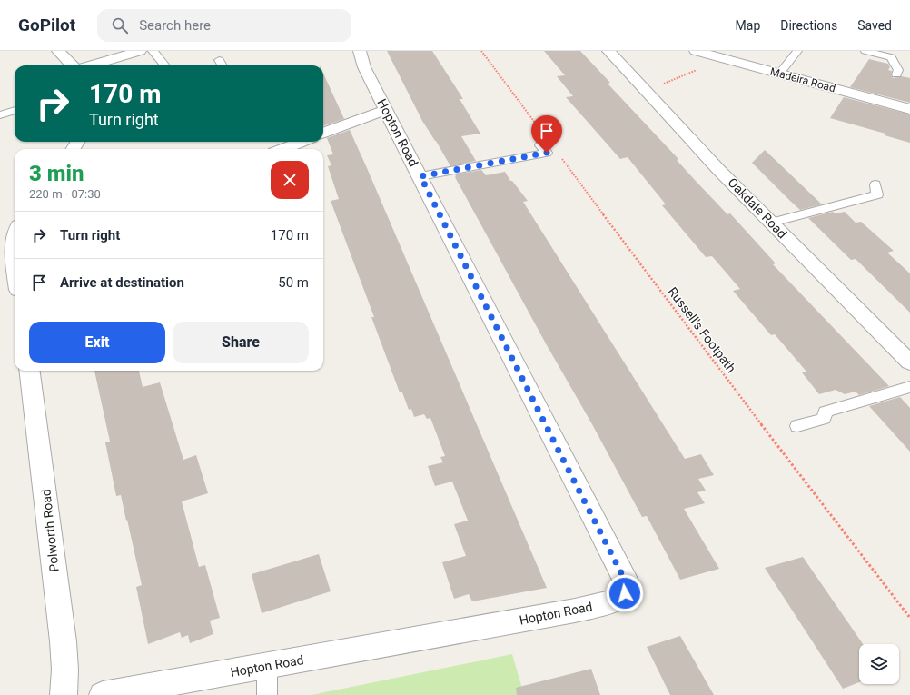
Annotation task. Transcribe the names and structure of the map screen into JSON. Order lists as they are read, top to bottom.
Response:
{
  "streets": {
    "street": [
      "Madeira Road",
      "Hopton Road",
      "Oakdale Road",
      "Polworth Road"
    ],
    "path": ["Russell's Footpath"]
  },
  "page": {
    "header": "GoPilot",
    "search": "Search here",
    "nav": ["Map", "Directions", "Saved"],
    "turn": ["170 m", "Turn right"],
    "heading": ["3 min", "220 m · 07:30"],
    "list": [
      {
        "name": "Turn right",
        "value": "170 m"
      },
      {
        "name": "Arrive at destination",
        "value": "50 m"
      }
    ],
    "buttons": ["Exit", "Share"]
  }
}
